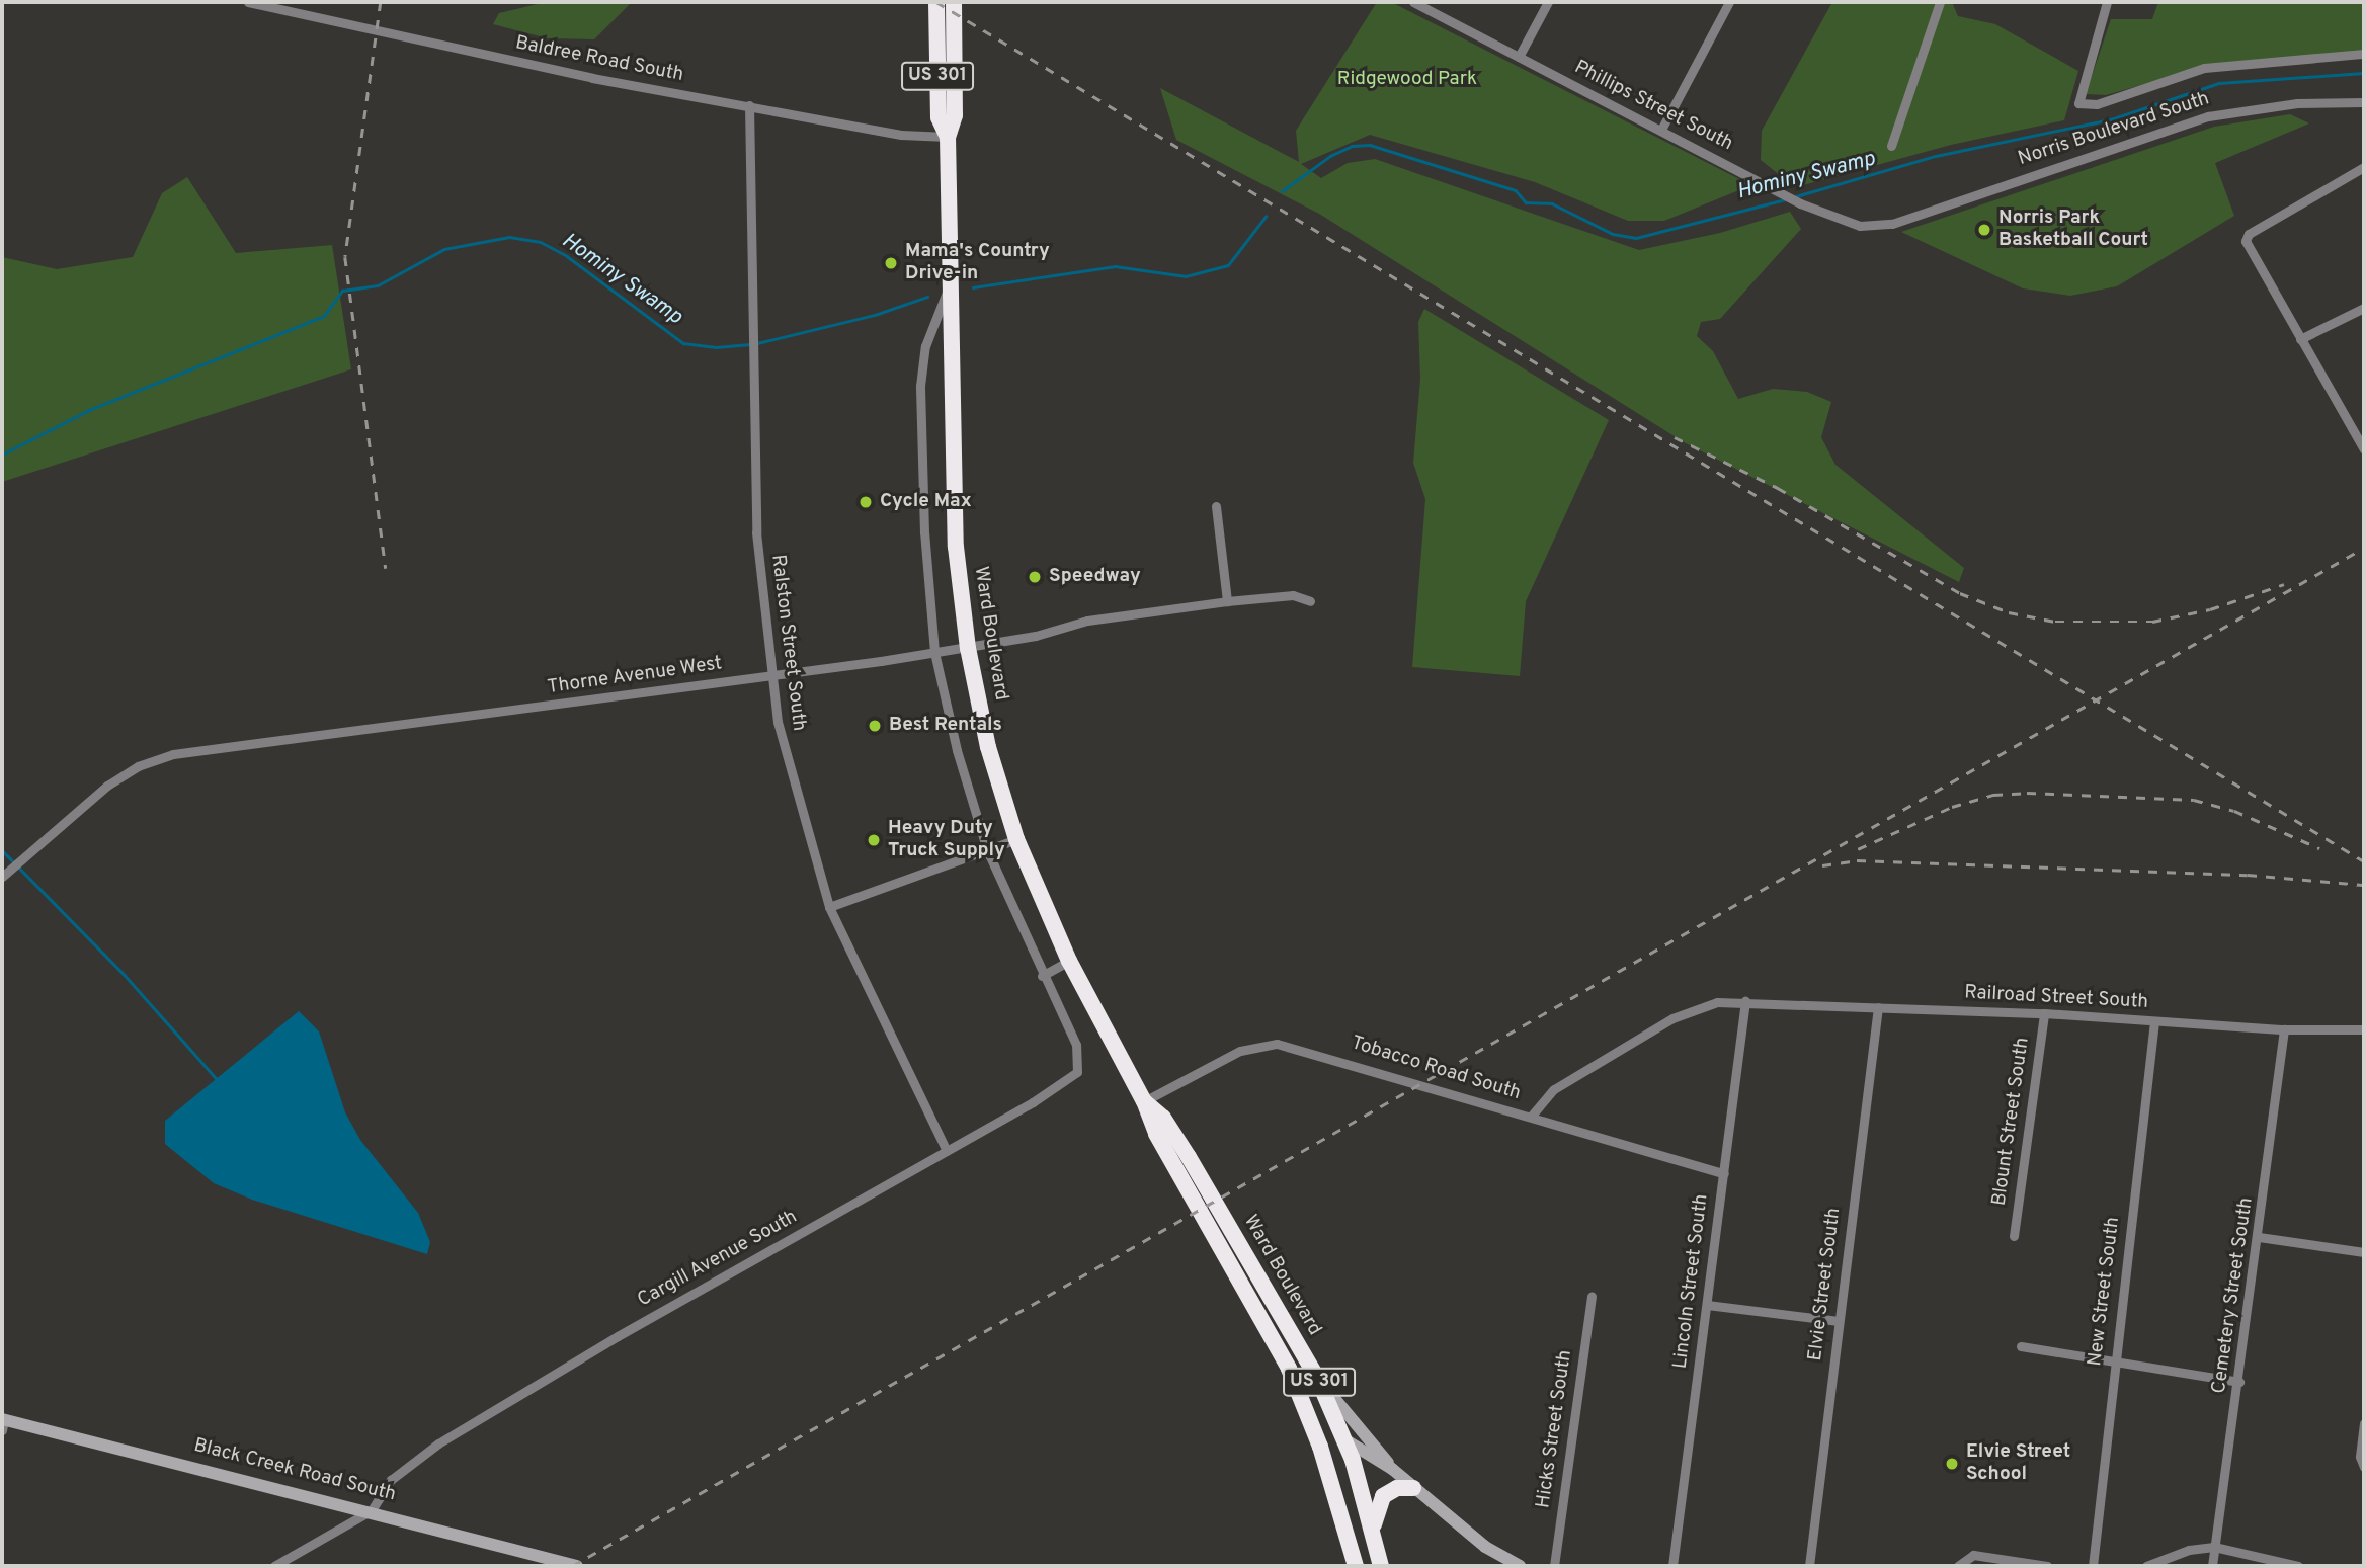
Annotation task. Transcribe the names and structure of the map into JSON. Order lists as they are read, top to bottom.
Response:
{
  "streets": {
    "highway": ["US 301", "Ward Boulevard"],
    "street": [
      "Baldree Road South",
      "Phillips Street South",
      "Norris Boulevard South",
      "Ralston Street South",
      "Thorne Avenue West",
      "Railroad Street South",
      "Tobacco Road South",
      "Blount Street South",
      "Cargill Avenue South",
      "Lincoln Street South",
      "Elvie Street South",
      "New Street South",
      "Cemetery Street South",
      "Hicks Street South",
      "Black Creek Road South"
    ]
  },
  "crossings": [
    ["Baldree Road South", "Ward Boulevard"],
    ["Baldree Road South", "Ralston Street South"],
    ["Phillips Street South", "Norris Boulevard South"],
    ["Ward Boulevard", "Thorne Avenue West"],
    ["Ward Boulevard", "Tobacco Road South"],
    ["Ralston Street South", "Thorne Avenue West"],
    ["Ralston Street South", "Cargill Avenue South"],
    ["Railroad Street South", "Tobacco Road South"],
    ["Railroad Street South", "Blount Street South"],
    ["Railroad Street South", "Lincoln Street South"],
    ["Railroad Street South", "Elvie Street South"],
    ["Railroad Street South", "New Street South"],
    ["Railroad Street South", "Cemetery Street South"],
    ["Tobacco Road South", "Lincoln Street South"],
    ["Cargill Avenue South", "Black Creek Road South"]
  ],
  "water": ["Hominy Swamp"],
  "parks": ["Ridgewood Park"],
  "places": [
    "Norris Park Basketball Court",
    "Mama's Country Drive-in",
    "Cycle Max",
    "Speedway",
    "Best Rentals",
    "Heavy Duty Truck Supply",
    "Elvie Street School"
  ]
}
